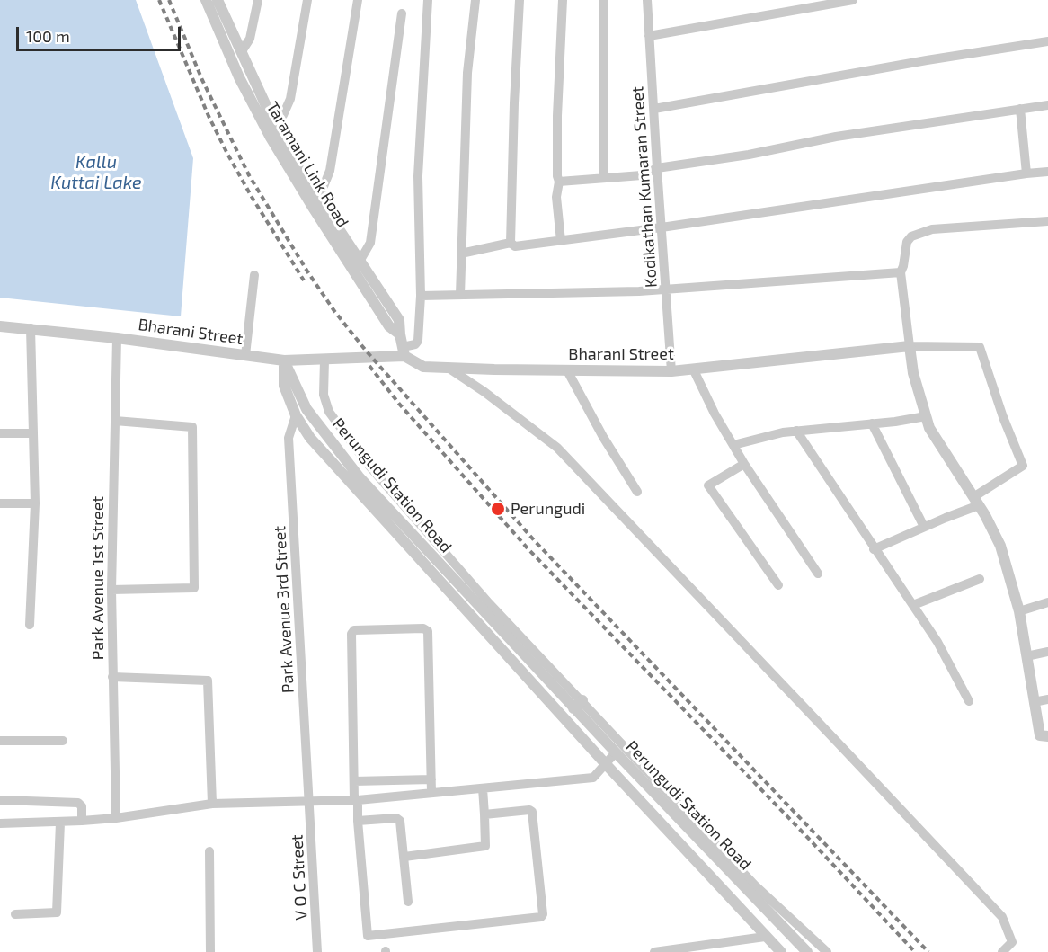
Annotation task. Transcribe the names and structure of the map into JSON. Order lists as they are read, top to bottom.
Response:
{
  "streets": {
    "street": [
      "Taramani Link Road",
      "Kodikathan Kumaran Street",
      "Bharani Street",
      "Perungudi Station Road",
      "Park Avenue 1st Street",
      "Park Avenue 3rd Street",
      "V O C Street"
    ]
  },
  "crossings": [
    ["Taramani Link Road", "Bharani Street"],
    ["Kodikathan Kumaran Street", "Bharani Street"],
    ["Bharani Street", "Perungudi Station Road"],
    ["Bharani Street", "Park Avenue 1st Street"],
    ["Perungudi Station Road", "Park Avenue 3rd Street"],
    ["Park Avenue 3rd Street", "V O C Street"]
  ],
  "water": ["Kallu Kuttai Lake"],
  "places": ["Perungudi"],
  "scale_bar": "100 m"
}
